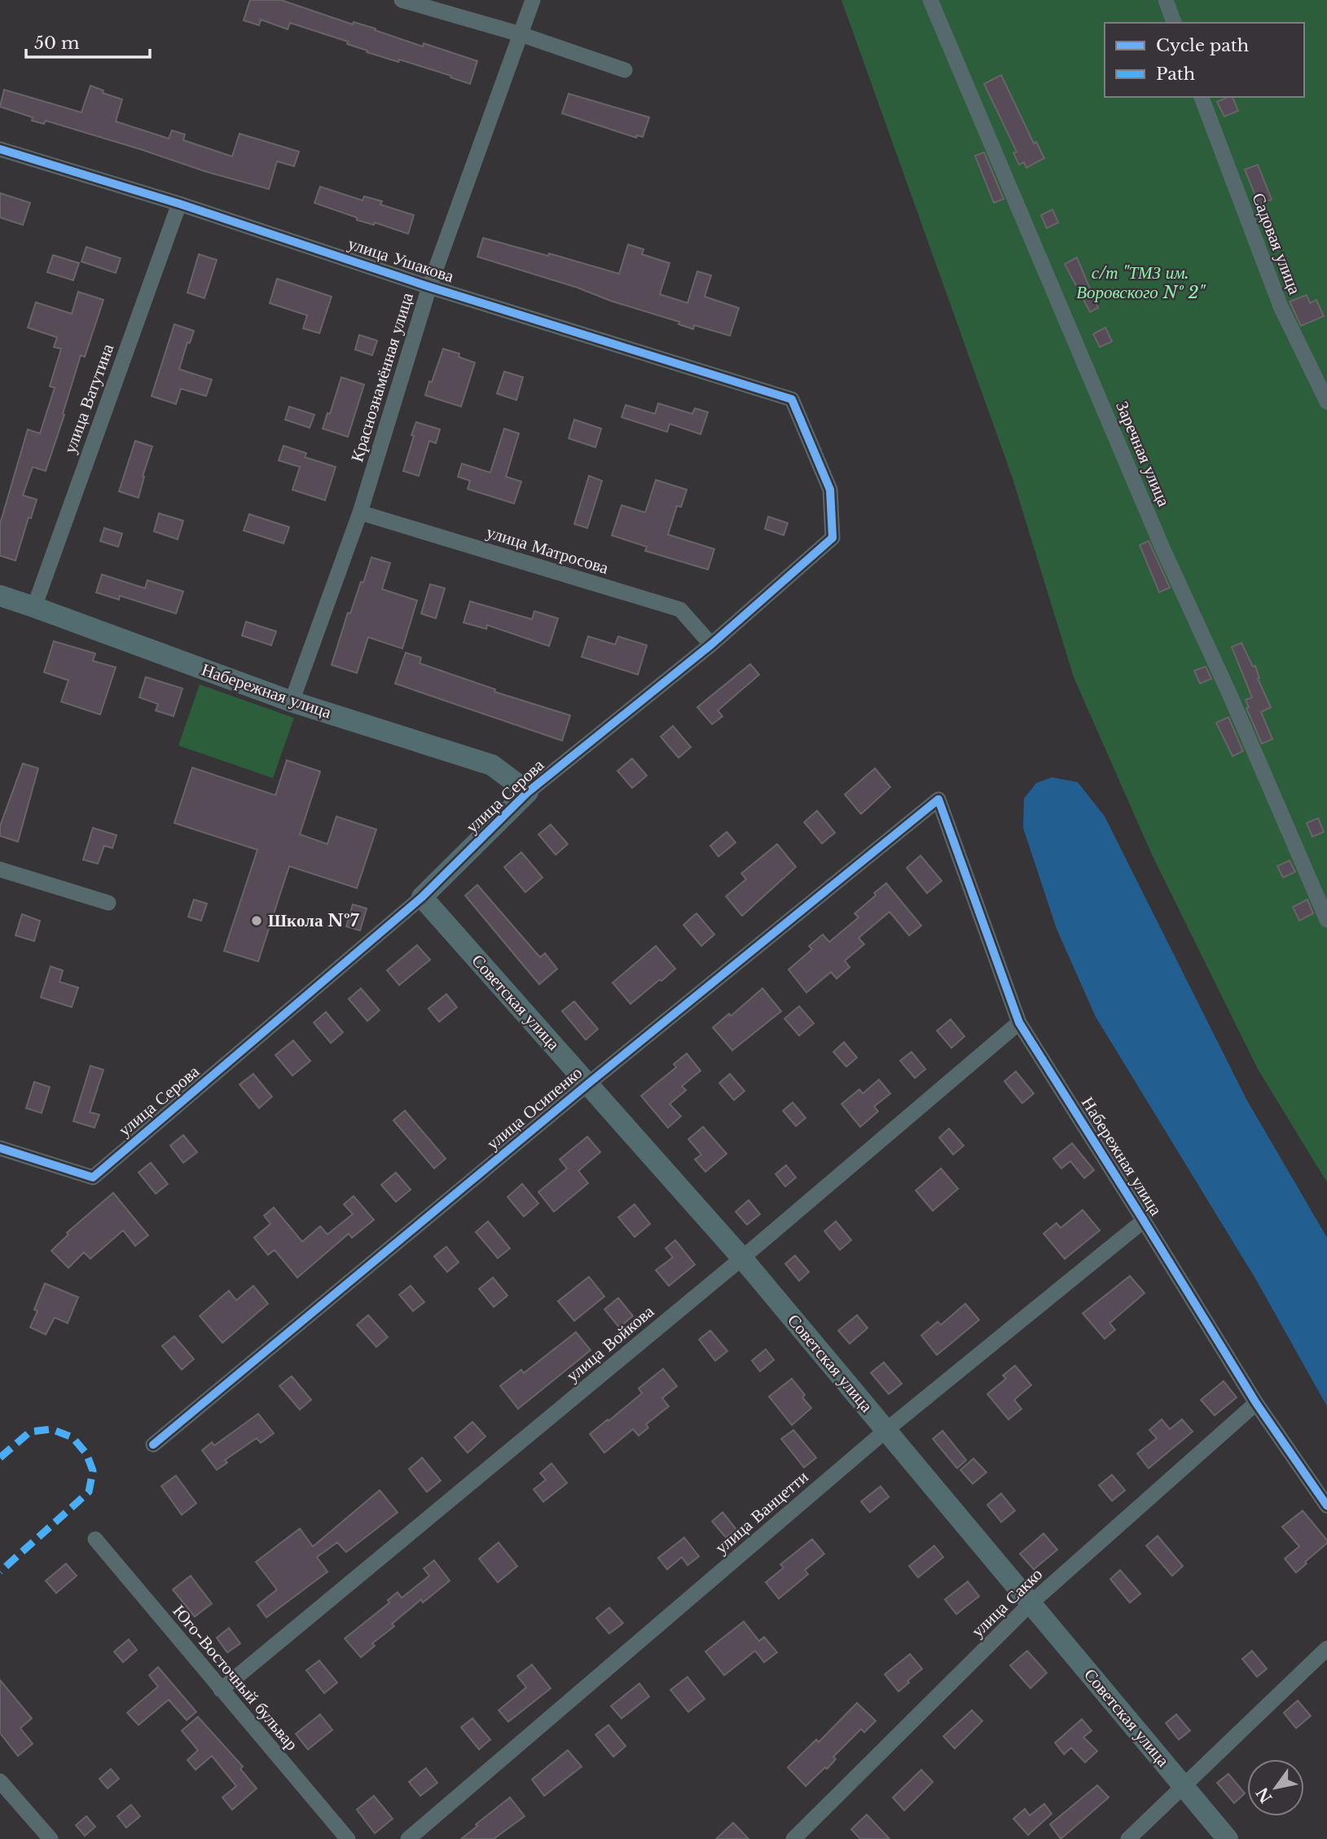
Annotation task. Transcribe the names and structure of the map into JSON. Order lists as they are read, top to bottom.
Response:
{
  "streets": {
    "street": [
      "Садовая улица",
      "улица Ушакова",
      "Краснознамённая улица",
      "улица Ватутина",
      "Заречная улица",
      "улица Матросова",
      "Набережная улица",
      "улица Серова",
      "Советская улица",
      "улица Осипенко",
      "улица Войкова",
      "улица Ванцетти",
      "улица Сакко",
      "Юго-Восточный бульвар"
    ]
  },
  "crossings": [
    ["улица Ушакова", "Краснознамённая улица"],
    ["улица Ушакова", "улица Ватутина"],
    ["улица Ушакова", "улица Серова"],
    ["Краснознамённая улица", "улица Матросова"],
    ["Краснознамённая улица", "Набережная улица"],
    ["улица Ватутина", "Набережная улица"],
    ["улица Матросова", "улица Серова"],
    ["Набережная улица", "улица Серова"],
    ["Набережная улица", "улица Осипенко"],
    ["Набережная улица", "улица Войкова"],
    ["Набережная улица", "улица Ванцетти"],
    ["Набережная улица", "улица Сакко"],
    ["улица Серова", "Советская улица"],
    ["Советская улица", "улица Осипенко"],
    ["Советская улица", "улица Войкова"],
    ["Советская улица", "улица Ванцетти"],
    ["Советская улица", "улица Сакко"],
    ["улица Войкова", "Юго-Восточный бульвар"]
  ],
  "parks": ["с/т \"ТМЗ им. Воровского № 2\""],
  "places": ["Школа №7"],
  "legend": ["Cycle path", "Path"],
  "scale_bar": "50 m",
  "north": "bottom left"
}
